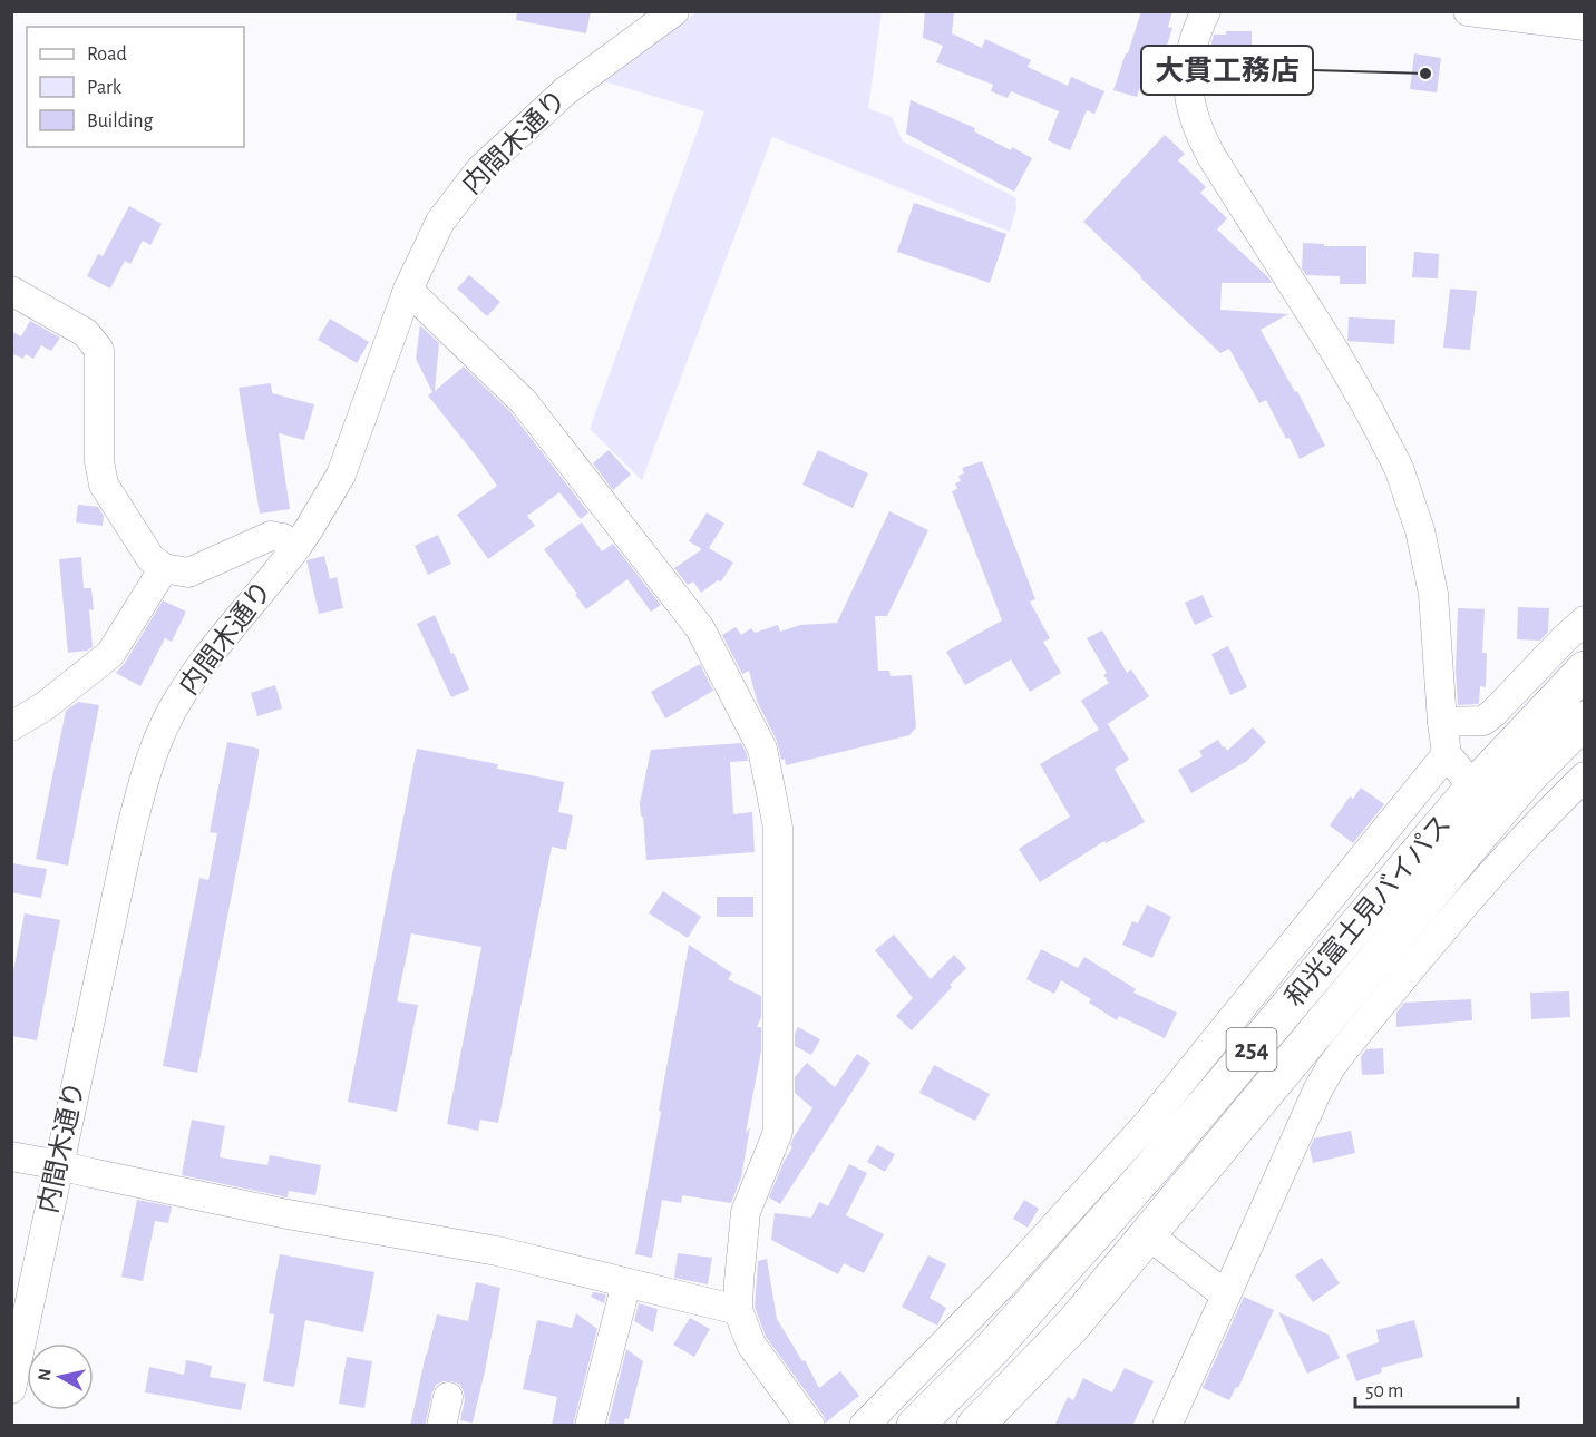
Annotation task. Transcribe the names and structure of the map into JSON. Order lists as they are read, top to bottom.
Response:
{
  "streets": {
    "highway": ["和光富士見バイパス", "254"],
    "street": ["内間木通り"]
  },
  "places": ["大貫工務店"],
  "legend": ["Road", "Park", "Building"],
  "scale_bar": "50 m",
  "north": "left"
}
